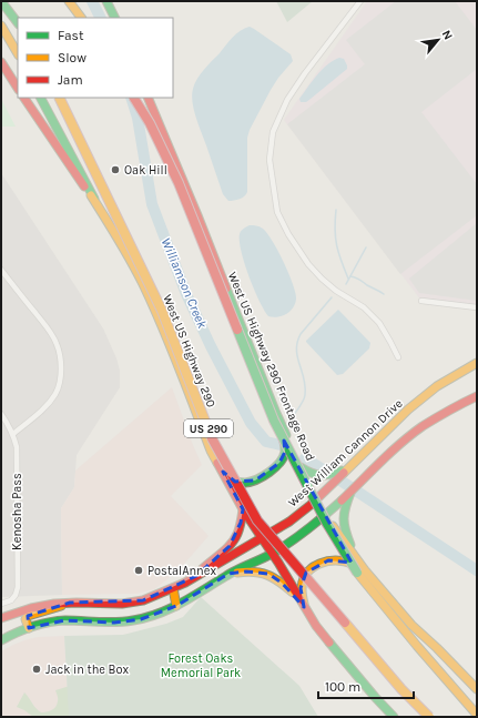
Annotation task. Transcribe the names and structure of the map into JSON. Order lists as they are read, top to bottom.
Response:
{
  "streets": {
    "main road": [
      "West US Highway 290",
      "West US Highway 290 Frontage Road",
      "US 290",
      "West William Cannon Drive"
    ],
    "street": ["Kenosha Pass"]
  },
  "crossings": [
    ["West US Highway 290 Frontage Road", "West William Cannon Drive"]
  ],
  "water": ["Williamson Creek"],
  "parks": ["Forest Oaks Memorial Park"],
  "places": ["Oak Hill", "PostalAnnex", "Jack in the Box"],
  "legend": ["Fast", "Slow", "Jam"],
  "scale_bar": "100 m",
  "north": "top right"
}
